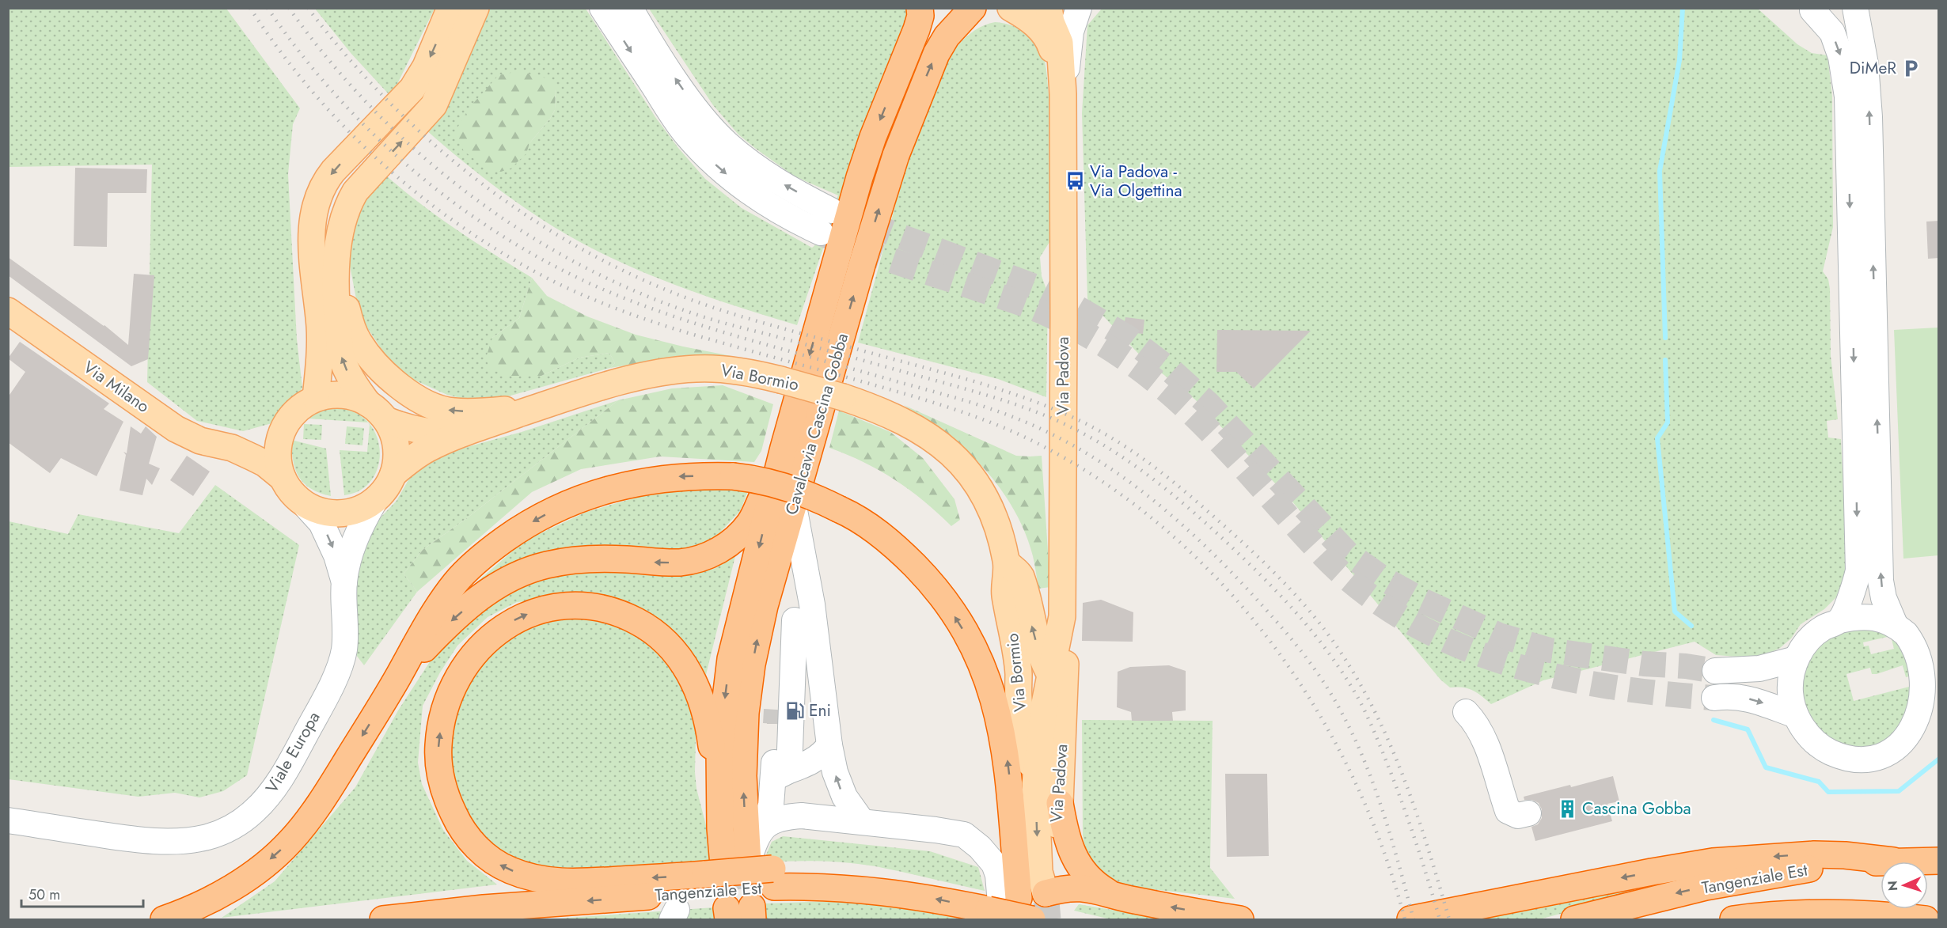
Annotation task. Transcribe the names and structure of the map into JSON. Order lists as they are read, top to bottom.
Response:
{
  "streets": {
    "highway": ["Cavalcavia Cascina Gobba", "Tangenziale Est"],
    "main road": ["Via Padova", "Via Bormio", "Via Milano"],
    "street": ["Viale Europa"]
  },
  "crossings": [
    ["Via Padova", "Via Bormio"],
    ["Via Padova", "Tangenziale Est"],
    ["Via Bormio", "Via Milano"],
    ["Via Bormio", "Viale Europa"],
    ["Via Milano", "Viale Europa"],
    ["Cavalcavia Cascina Gobba", "Tangenziale Est"]
  ],
  "places": {
    "parking": ["DiMeR"],
    "bus stop": ["Via Padova - Via Olgettina"],
    "fuel station": ["Eni"],
    "building": ["Cascina Gobba"]
  },
  "scale_bar": "50 m",
  "north": "left"
}
